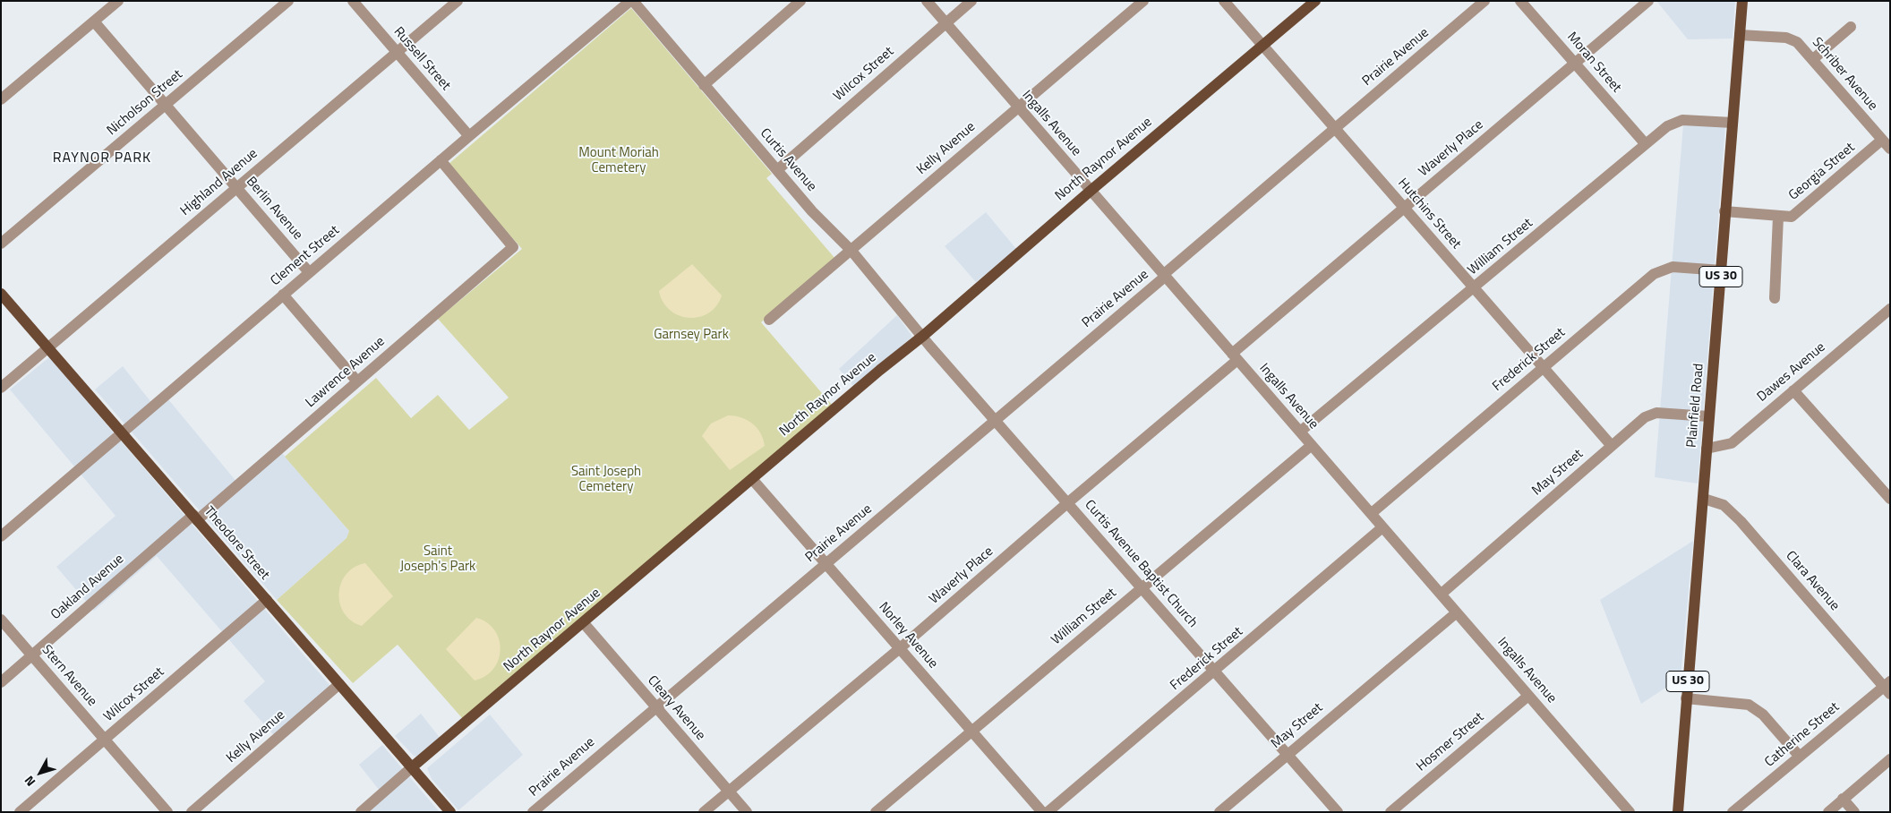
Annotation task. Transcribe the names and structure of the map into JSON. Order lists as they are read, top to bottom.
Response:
{
  "streets": {
    "main road": [
      "North Raynor Avenue",
      "US 30",
      "Plainfield Road",
      "Theodore Street"
    ],
    "street": [
      "Prairie Avenue",
      "Russell Street",
      "Moran Street",
      "Wilcox Street",
      "Schriber Avenue",
      "Nicholson Street",
      "Ingalls Avenue",
      "Kelly Avenue",
      "Waverly Place",
      "Curtis Avenue",
      "Georgia Street",
      "Highland Avenue",
      "Berlin Avenue",
      "Hutchins Street",
      "William Street",
      "Clement Street",
      "Frederick Street",
      "Lawrence Avenue",
      "Dawes Avenue",
      "May Street",
      "Curtis Avenue Baptist Church",
      "Clara Avenue",
      "Oakland Avenue",
      "Norley Avenue",
      "Stern Avenue",
      "Cleary Avenue",
      "Catherine Street",
      "Hosmer Street"
    ]
  },
  "crossings": [
    ["Prairie Avenue", "Ingalls Avenue"],
    ["Prairie Avenue", "Hutchins Street"],
    ["Prairie Avenue", "Curtis Avenue Baptist Church"],
    ["Prairie Avenue", "Norley Avenue"],
    ["Prairie Avenue", "Cleary Avenue"],
    ["Russell Street", "Highland Avenue"],
    ["Russell Street", "Clement Street"],
    ["Moran Street", "Waverly Place"],
    ["Moran Street", "William Street"],
    ["Wilcox Street", "Ingalls Avenue"],
    ["Wilcox Street", "Curtis Avenue"],
    ["Wilcox Street", "Theodore Street"],
    ["Wilcox Street", "Stern Avenue"],
    ["Schriber Avenue", "Georgia Street"],
    ["Schriber Avenue", "Plainfield Road"],
    ["Nicholson Street", "Berlin Avenue"],
    ["Ingalls Avenue", "Kelly Avenue"],
    ["Ingalls Avenue", "Waverly Place"],
    ["Ingalls Avenue", "North Raynor Avenue"],
    ["Ingalls Avenue", "William Street"],
    ["Ingalls Avenue", "Frederick Street"],
    ["Ingalls Avenue", "May Street"],
    ["Ingalls Avenue", "Hosmer Street"],
    ["Kelly Avenue", "Curtis Avenue"],
    ["Kelly Avenue", "Theodore Street"],
    ["Waverly Place", "Hutchins Street"],
    ["Waverly Place", "Curtis Avenue Baptist Church"],
    ["Waverly Place", "Norley Avenue"],
    ["Waverly Place", "Cleary Avenue"],
    ["North Raynor Avenue", "Curtis Avenue"],
    ["North Raynor Avenue", "Hutchins Street"],
    ["North Raynor Avenue", "Theodore Street"],
    ["North Raynor Avenue", "Curtis Avenue Baptist Church"],
    ["North Raynor Avenue", "Norley Avenue"],
    ["North Raynor Avenue", "Cleary Avenue"],
    ["Curtis Avenue", "Clement Street"],
    ["Curtis Avenue", "Curtis Avenue Baptist Church"],
    ["Georgia Street", "Plainfield Road"],
    ["Highland Avenue", "Berlin Avenue"],
    ["Highland Avenue", "Theodore Street"],
    ["Berlin Avenue", "Clement Street"],
    ["Hutchins Street", "William Street"],
    ["Hutchins Street", "Frederick Street"],
    ["Hutchins Street", "May Street"],
    ["William Street", "Plainfield Road"],
    ["William Street", "Curtis Avenue Baptist Church"],
    ["William Street", "Norley Avenue"],
    ["Clement Street", "Lawrence Avenue"],
    ["Clement Street", "Theodore Street"],
    ["Frederick Street", "Plainfield Road"],
    ["Frederick Street", "Curtis Avenue Baptist Church"],
    ["Lawrence Avenue", "Theodore Street"],
    ["Lawrence Avenue", "Oakland Avenue"],
    ["Dawes Avenue", "Plainfield Road"],
    ["Plainfield Road", "May Street"],
    ["Plainfield Road", "Clara Avenue"],
    ["May Street", "Curtis Avenue Baptist Church"],
    ["Theodore Street", "Oakland Avenue"],
    ["Clara Avenue", "Catherine Street"],
    ["Oakland Avenue", "Stern Avenue"]
  ],
  "districts": ["RAYNOR PARK"],
  "parks": [
    "Mount Moriah Cemetery",
    "Garnsey Park",
    "Saint Joseph Cemetery",
    "Saint Joseph's Park"
  ],
  "north": "bottom left"
}
